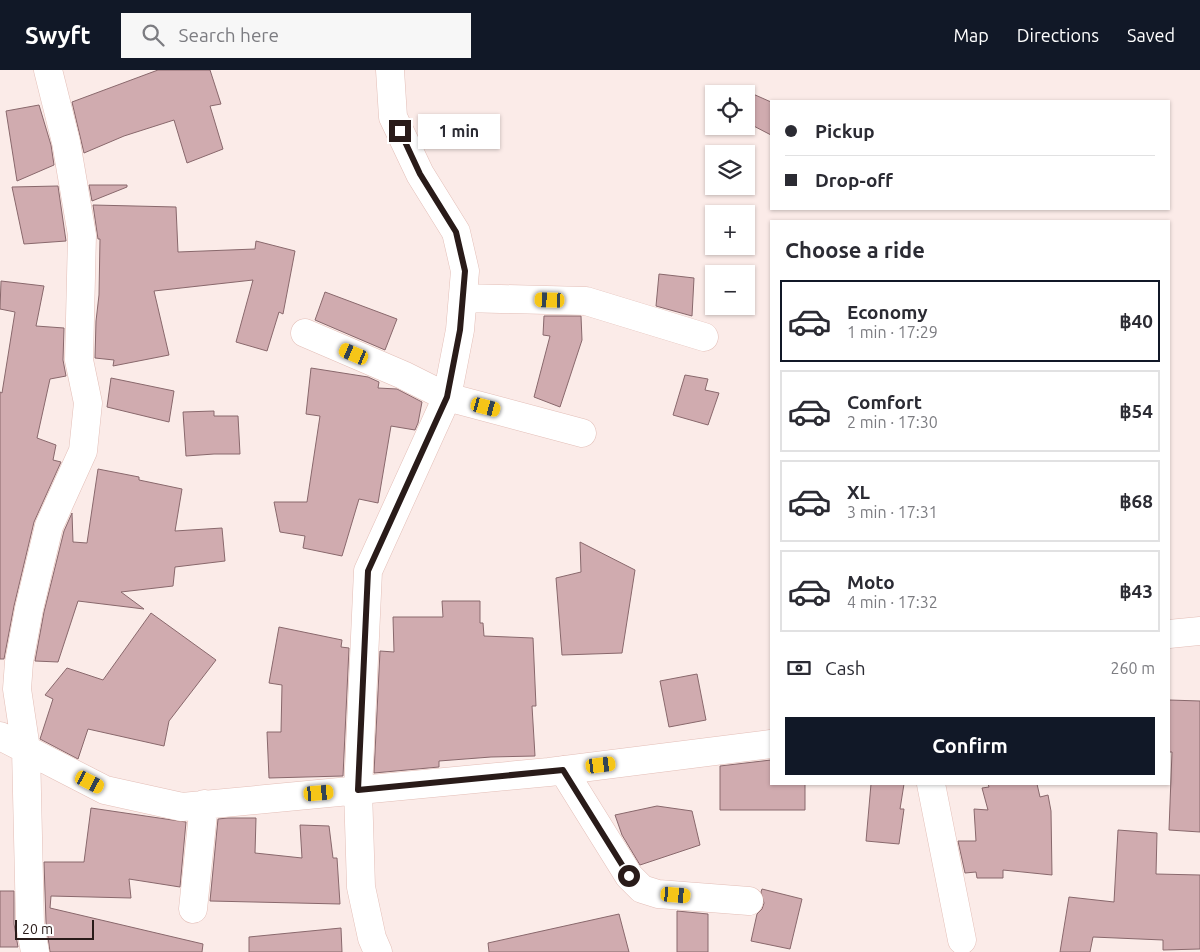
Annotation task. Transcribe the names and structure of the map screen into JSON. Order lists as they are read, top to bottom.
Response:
{
  "scale_bar": "20 m",
  "page": {
    "header": "Swyft",
    "search": "Search here",
    "nav": ["Map", "Directions", "Saved"],
    "map_buttons": ["+", "−"],
    "banner": ["Pickup", "Drop-off"],
    "bubble": "1 min",
    "heading": "Choose a ride",
    "list": [
      {
        "name": "Economy",
        "note": "1 min · 17:29",
        "value": "฿40"
      },
      {
        "name": "Comfort",
        "note": "2 min · 17:30",
        "value": "฿54"
      },
      {
        "name": "XL",
        "note": "3 min · 17:31",
        "value": "฿68"
      },
      {
        "name": "Moto",
        "note": "4 min · 17:32",
        "value": "฿43"
      }
    ],
    "pay": ["Cash", "260 m"],
    "buttons": "Confirm",
    "scale": "20 m"
  }
}
